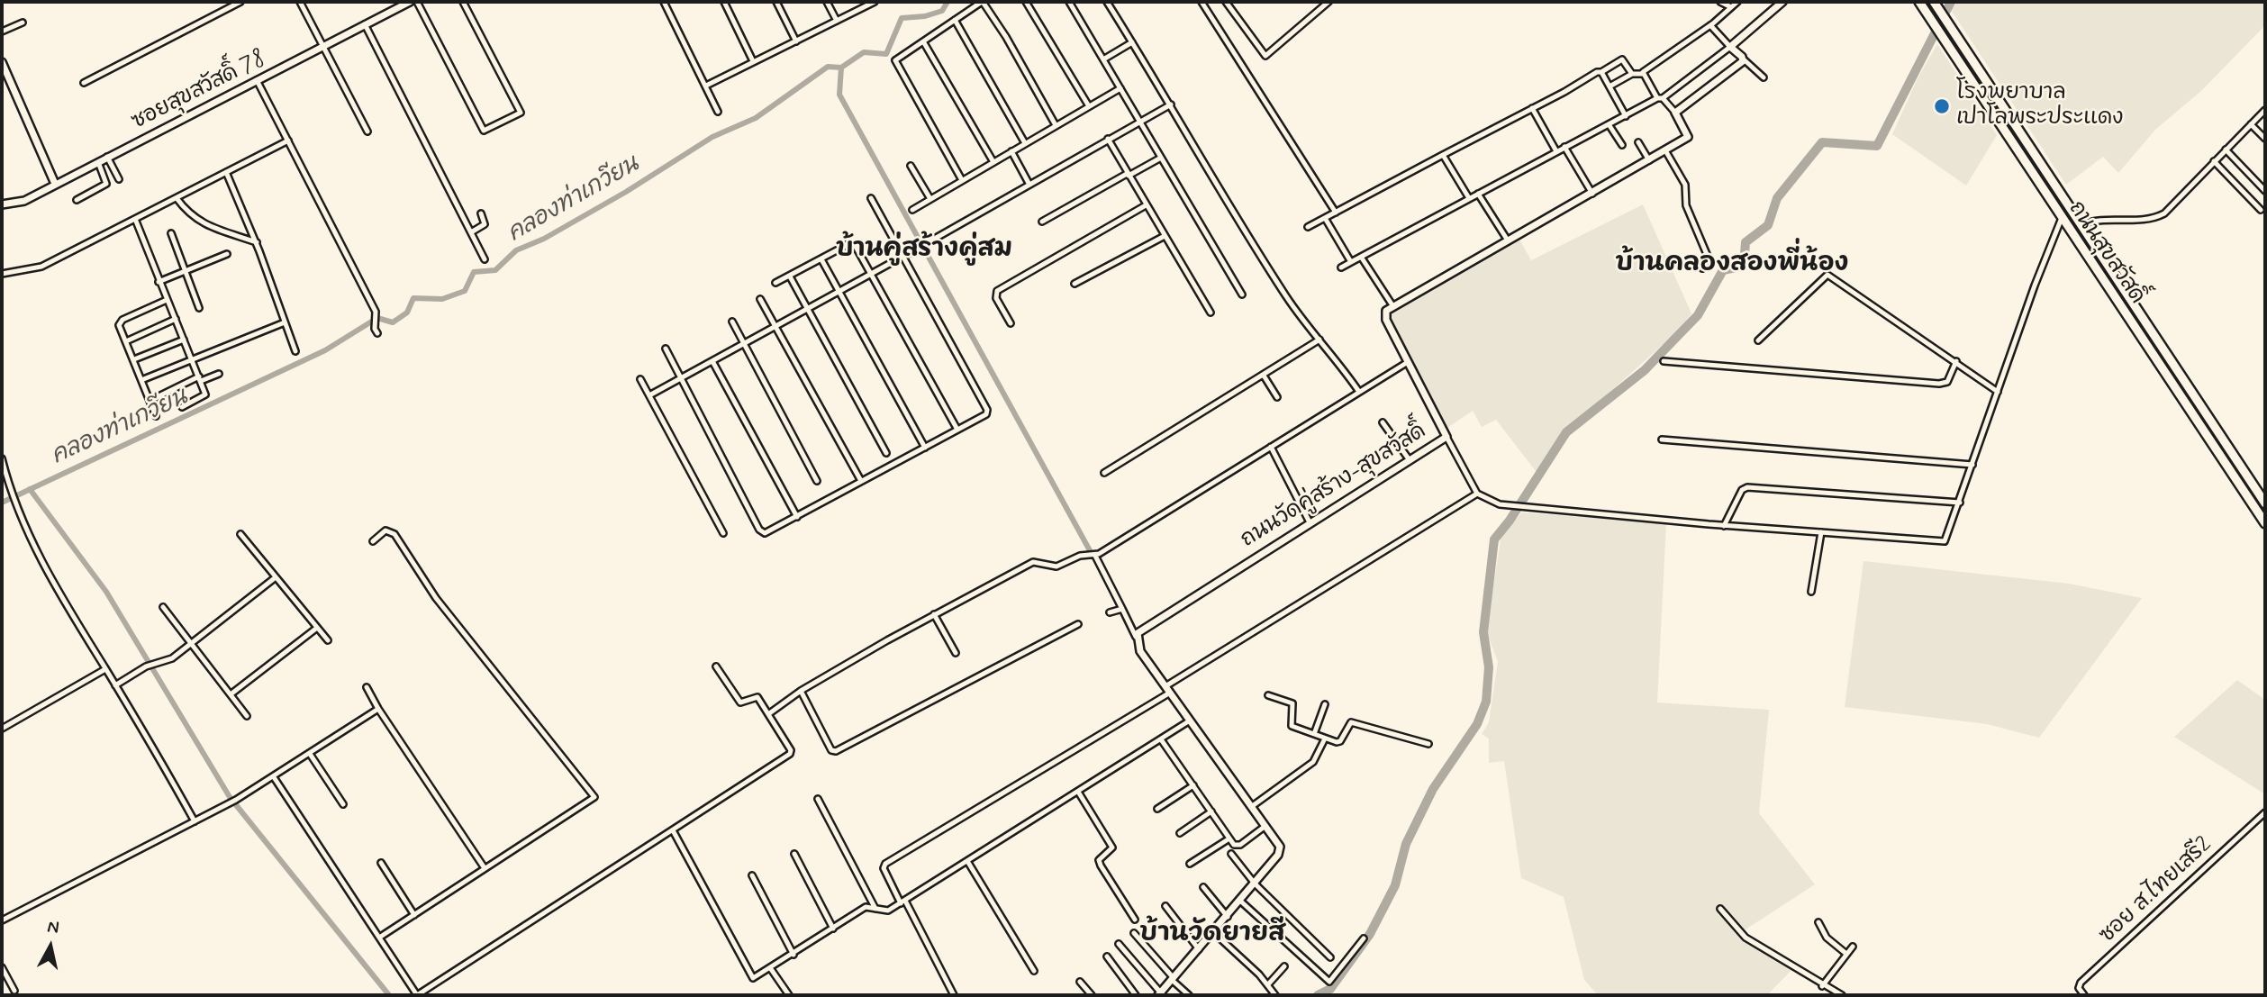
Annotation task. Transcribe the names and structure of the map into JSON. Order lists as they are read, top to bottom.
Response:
{
  "streets": {
    "main road": ["ถนนสุขสวัสดิ์"],
    "street": ["ซอยสุขสวัสดิ์ 78", "ถนนวัดคู่สร้าง-สุขสวัสดิ์", "ซอย ส.ไทยเสรี2"]
  },
  "districts": ["บ้านคู่สร้างคู่สม", "บ้านคลองสองพี่น้อง", "บ้านวัดยายสี"],
  "water": ["คลองท่าเกวียน"],
  "places": ["โรงพยาบาล เปาโลพระประแดง"],
  "north": "top"
}
